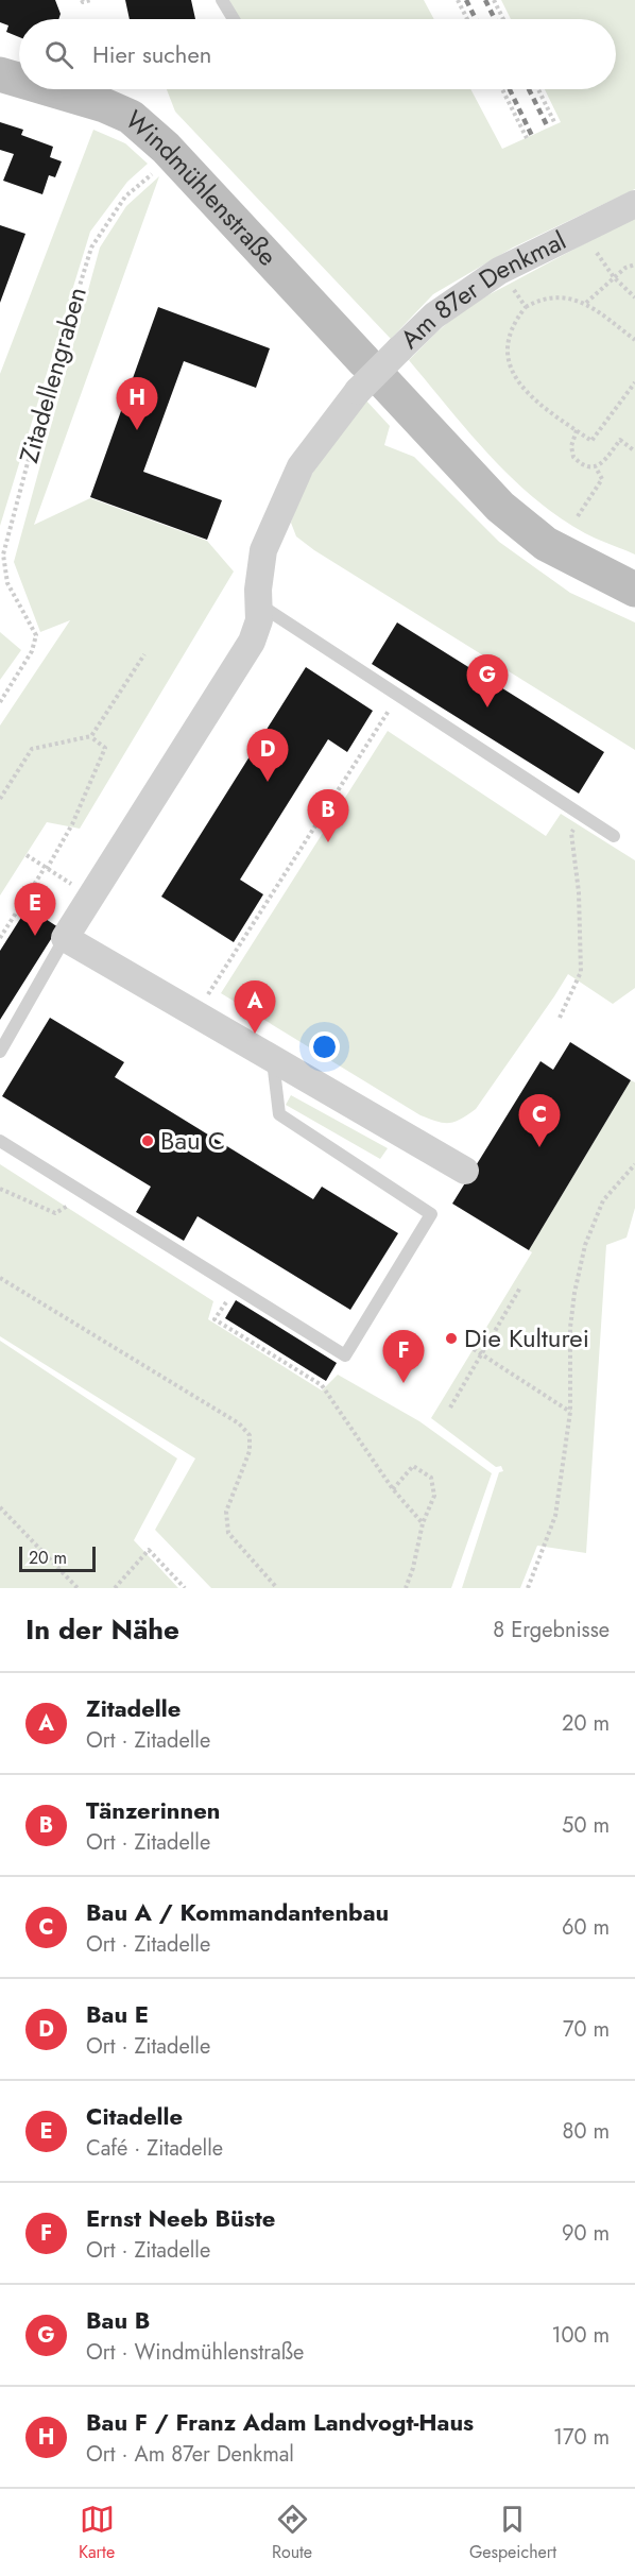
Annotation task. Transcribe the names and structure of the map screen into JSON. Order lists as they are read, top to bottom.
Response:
{
  "streets": {
    "street": ["Windmühlenstraße", "Am 87er Denkmal"],
    "path": ["Zitadellengraben"]
  },
  "crossings": [
    ["Windmühlenstraße", "Am 87er Denkmal"]
  ],
  "places": ["Bau C", "Die Kulturei"],
  "scale_bar": "20 m",
  "page": {
    "search": "Hier suchen",
    "pins": [
      "H",
      "G",
      "D",
      "B",
      "E",
      "A",
      "C",
      "F"
    ],
    "scale": "20 m",
    "heading": ["In der Nähe", "8 Ergebnisse"],
    "list": [
      {
        "mark": "A",
        "name": "Zitadelle",
        "note": "Ort · Zitadelle",
        "value": "20 m"
      },
      {
        "mark": "B",
        "name": "Tänzerinnen",
        "note": "Ort · Zitadelle",
        "value": "50 m"
      },
      {
        "mark": "C",
        "name": "Bau A / Kommandantenbau",
        "note": "Ort · Zitadelle",
        "value": "60 m"
      },
      {
        "mark": "D",
        "name": "Bau E",
        "note": "Ort · Zitadelle",
        "value": "70 m"
      },
      {
        "mark": "E",
        "name": "Citadelle",
        "note": "Café · Zitadelle",
        "value": "80 m"
      },
      {
        "mark": "F",
        "name": "Ernst Neeb Büste",
        "note": "Ort · Zitadelle",
        "value": "90 m"
      },
      {
        "mark": "G",
        "name": "Bau B",
        "note": "Ort · Windmühlenstraße",
        "value": "100 m"
      },
      {
        "mark": "H",
        "name": "Bau F / Franz Adam Landvogt-Haus",
        "note": "Ort · Am 87er Denkmal",
        "value": "170 m"
      }
    ],
    "nav": ["Karte", "Route", "Gespeichert"]
  }
}
